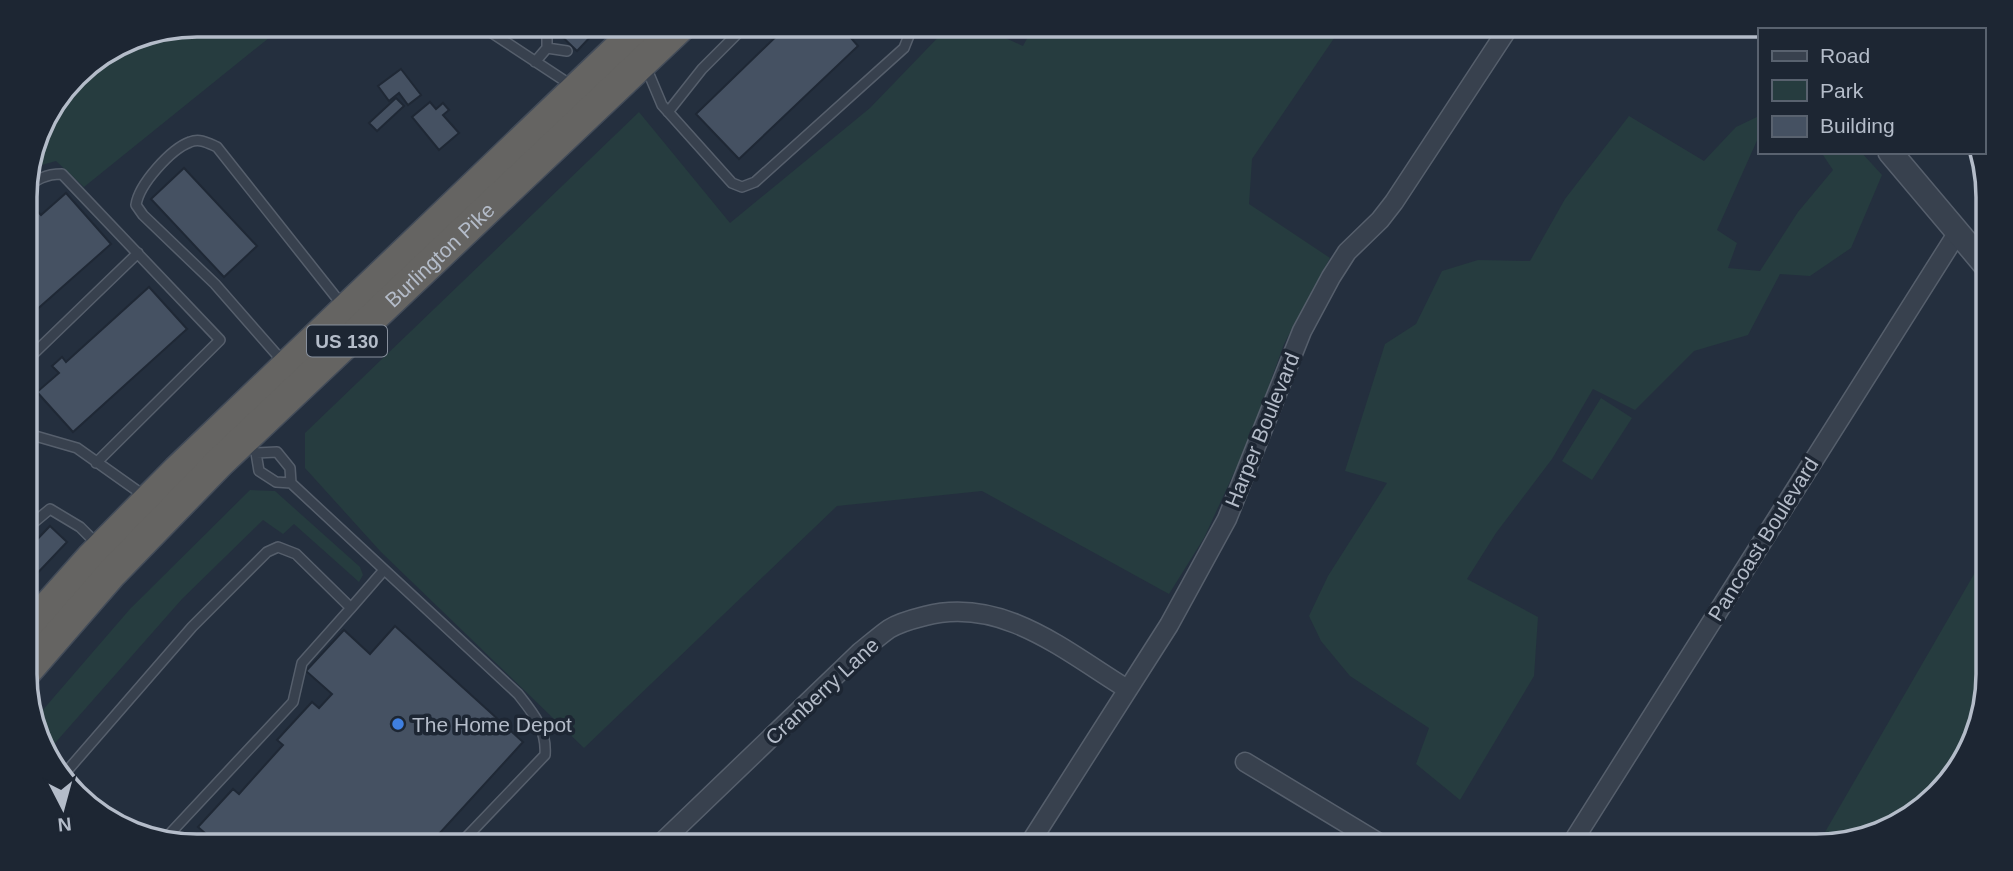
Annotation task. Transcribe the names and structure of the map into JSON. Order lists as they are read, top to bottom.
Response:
{
  "streets": {
    "highway": ["Burlington Pike", "US 130"],
    "street": ["Harper Boulevard", "Pancoast Boulevard", "Cranberry Lane"]
  },
  "crossings": [
    ["Harper Boulevard", "Cranberry Lane"]
  ],
  "places": ["The Home Depot"],
  "legend": ["Road", "Park", "Building"],
  "north": "bottom"
}
